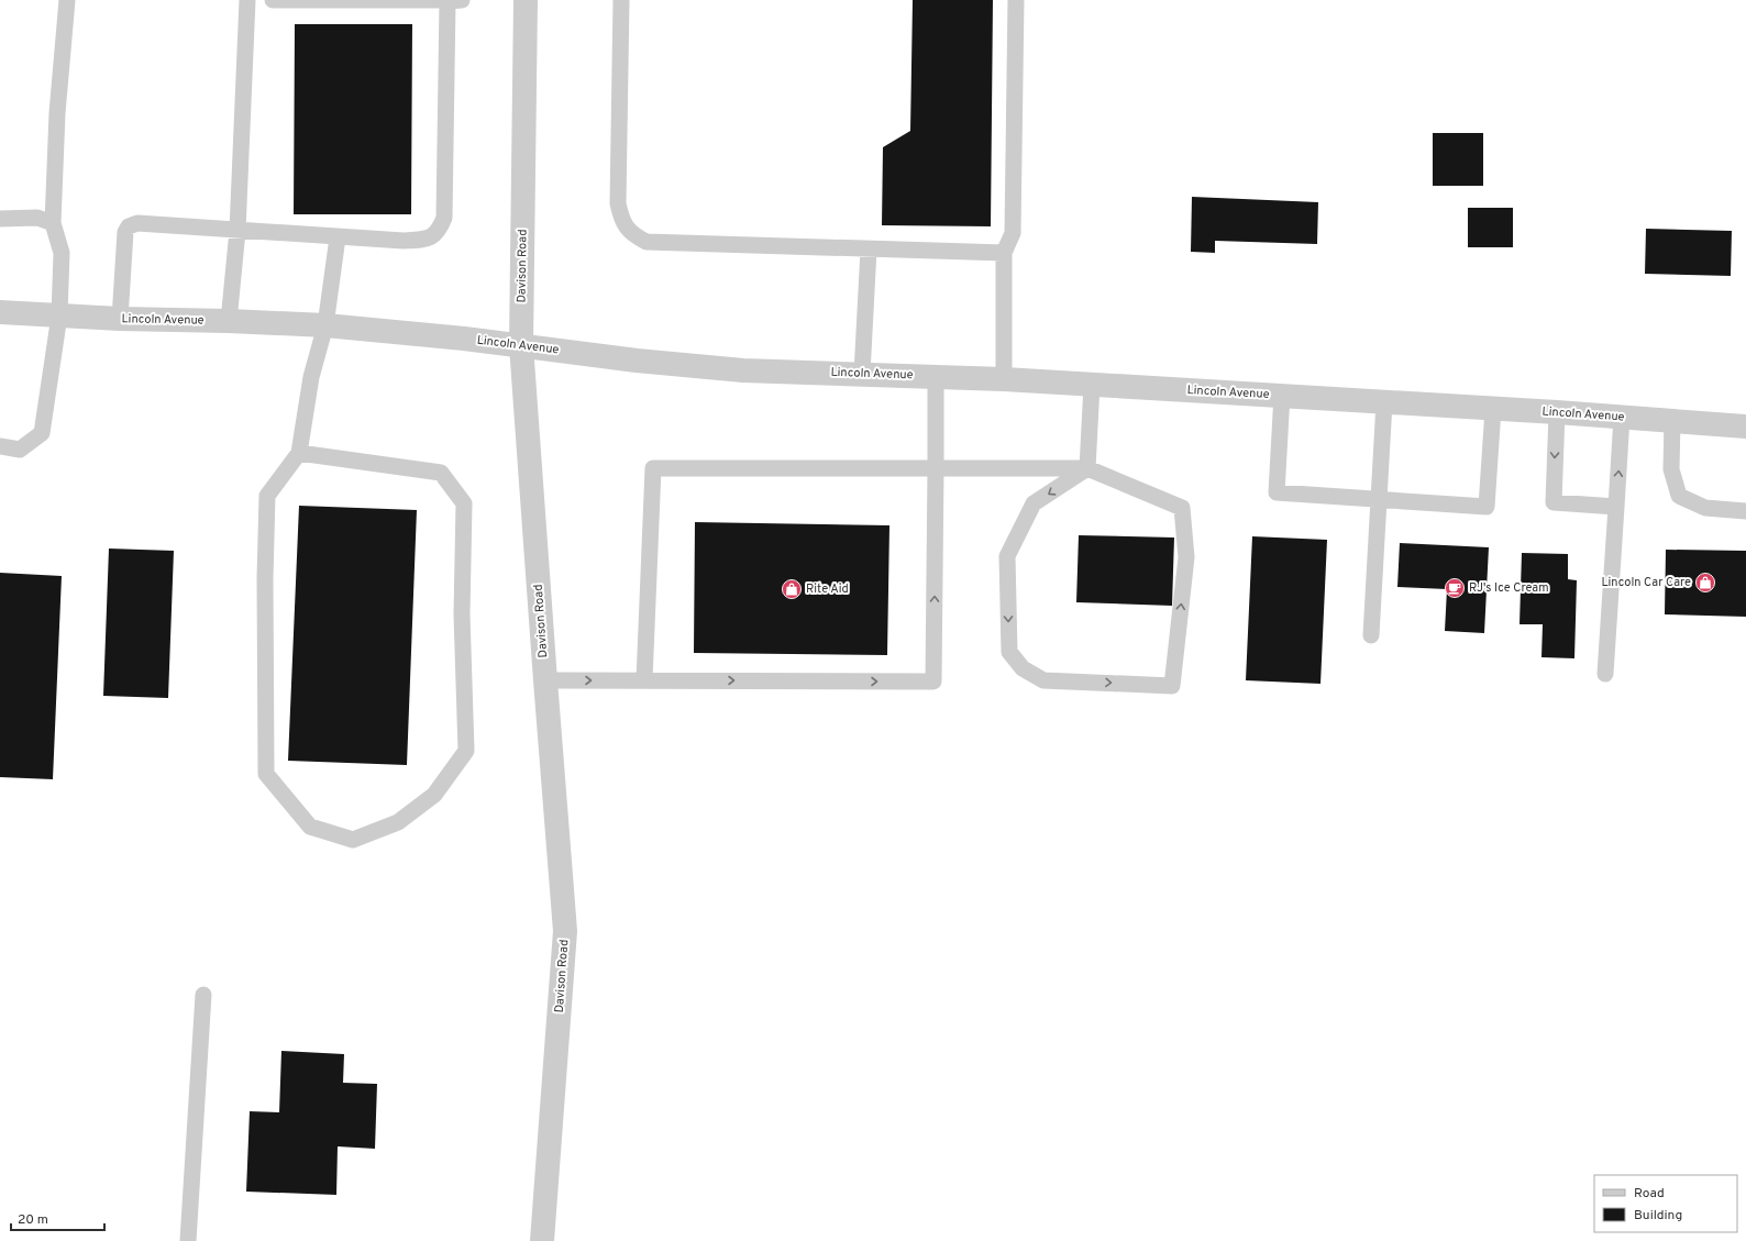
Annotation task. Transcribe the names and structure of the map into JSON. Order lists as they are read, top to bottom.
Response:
{
  "streets": {
    "street": ["Davison Road", "Lincoln Avenue"]
  },
  "crossings": [
    ["Davison Road", "Lincoln Avenue"]
  ],
  "places": {
    "shop": ["Lincoln Car Care", "Rite Aid"],
    "cafe": ["RJ's Ice Cream"]
  },
  "legend": ["Road", "Building"],
  "scale_bar": "20 m"
}
